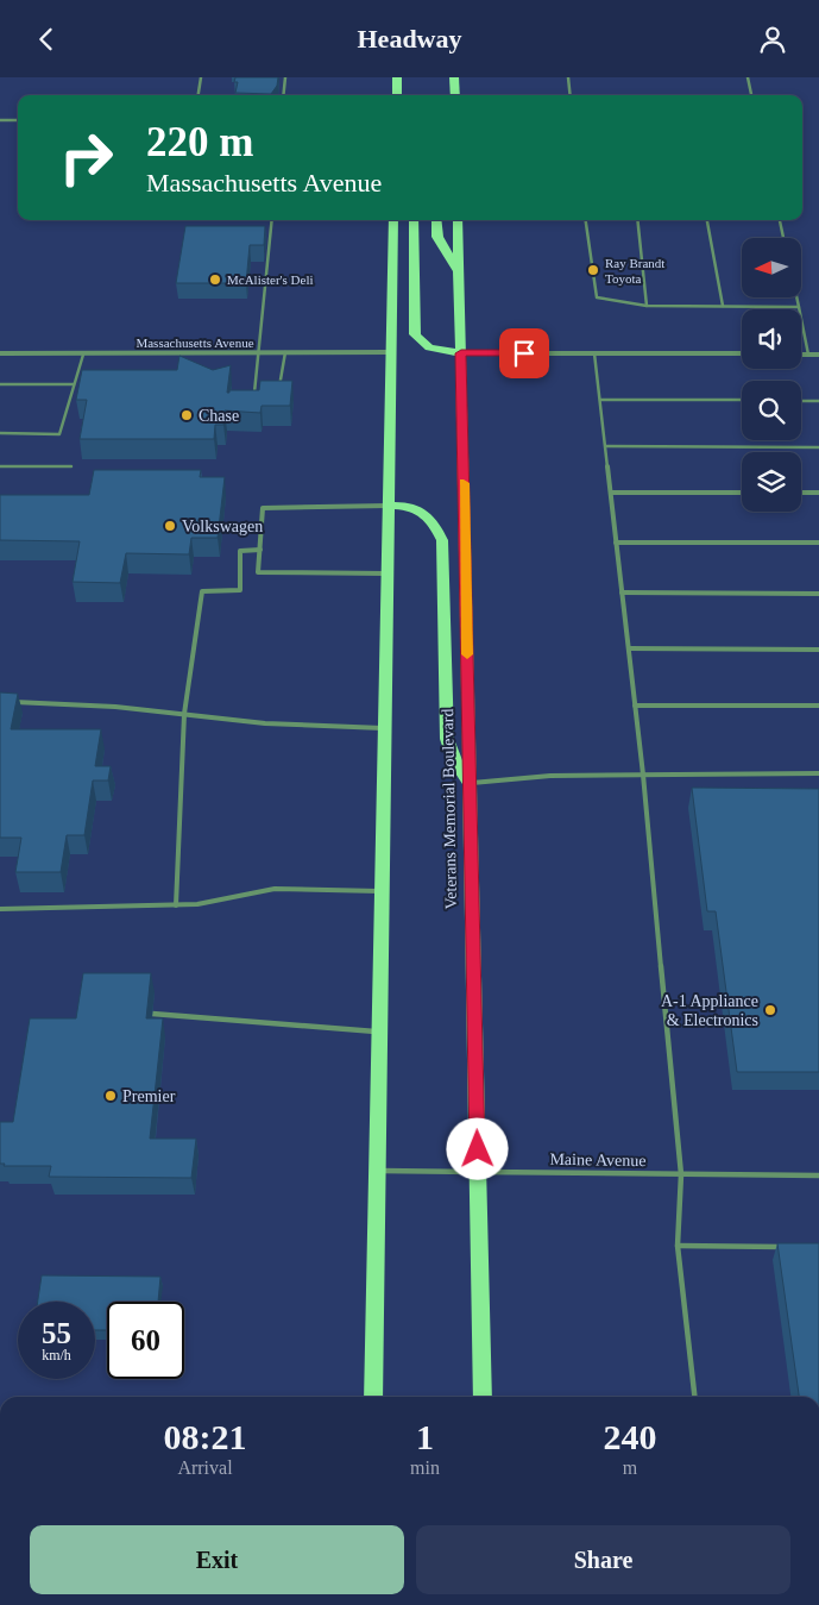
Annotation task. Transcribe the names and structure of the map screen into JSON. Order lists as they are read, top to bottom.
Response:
{
  "streets": {
    "main road": ["Veterans Memorial Boulevard"],
    "street": ["Massachusetts Avenue"],
    "lane": ["Maine Avenue"]
  },
  "crossings": [
    ["Veterans Memorial Boulevard", "Maine Avenue"]
  ],
  "places": [
    "Ray Brandt Toyota",
    "McAlister's Deli",
    "Chase",
    "Volkswagen",
    "A-1 Appliance & Electronics",
    "Premier"
  ],
  "north": "left",
  "page": {
    "header": "Headway",
    "turn": ["220 m", "Massachusetts Avenue"],
    "speed": "55 km/h",
    "limit": "60",
    "eta": [
      "08:21",
      "Arrival",
      "1",
      "min",
      "240",
      "m"
    ],
    "buttons": ["Exit", "Share"]
  }
}
